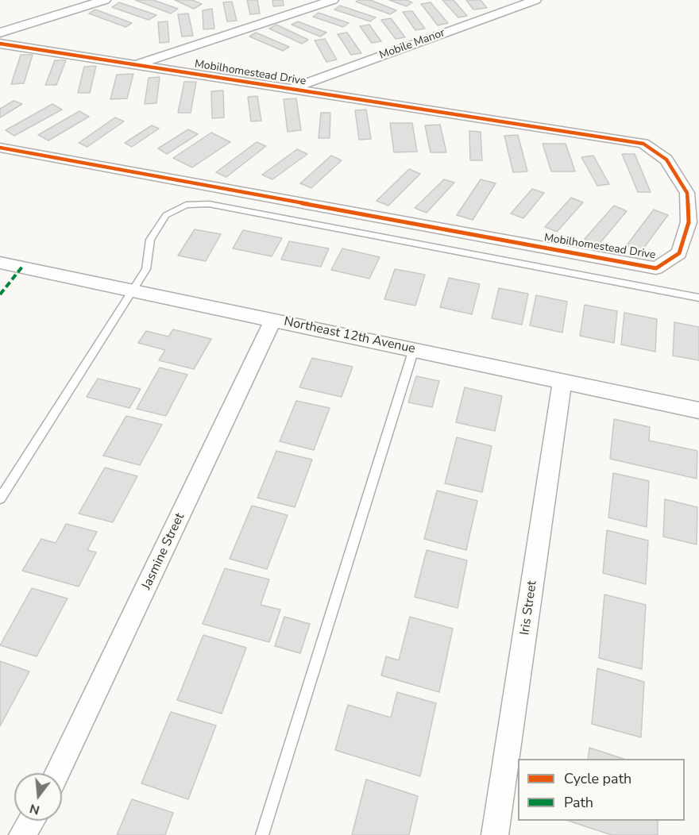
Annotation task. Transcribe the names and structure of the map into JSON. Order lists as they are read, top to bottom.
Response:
{
  "streets": {
    "street": [
      "Mobile Manor",
      "Mobilhomestead Drive",
      "Northeast 12th Avenue",
      "Jasmine Street",
      "Iris Street"
    ]
  },
  "crossings": [
    ["Mobile Manor", "Mobilhomestead Drive"],
    ["Northeast 12th Avenue", "Jasmine Street"],
    ["Northeast 12th Avenue", "Iris Street"]
  ],
  "legend": ["Cycle path", "Path"],
  "north": "bottom"
}
